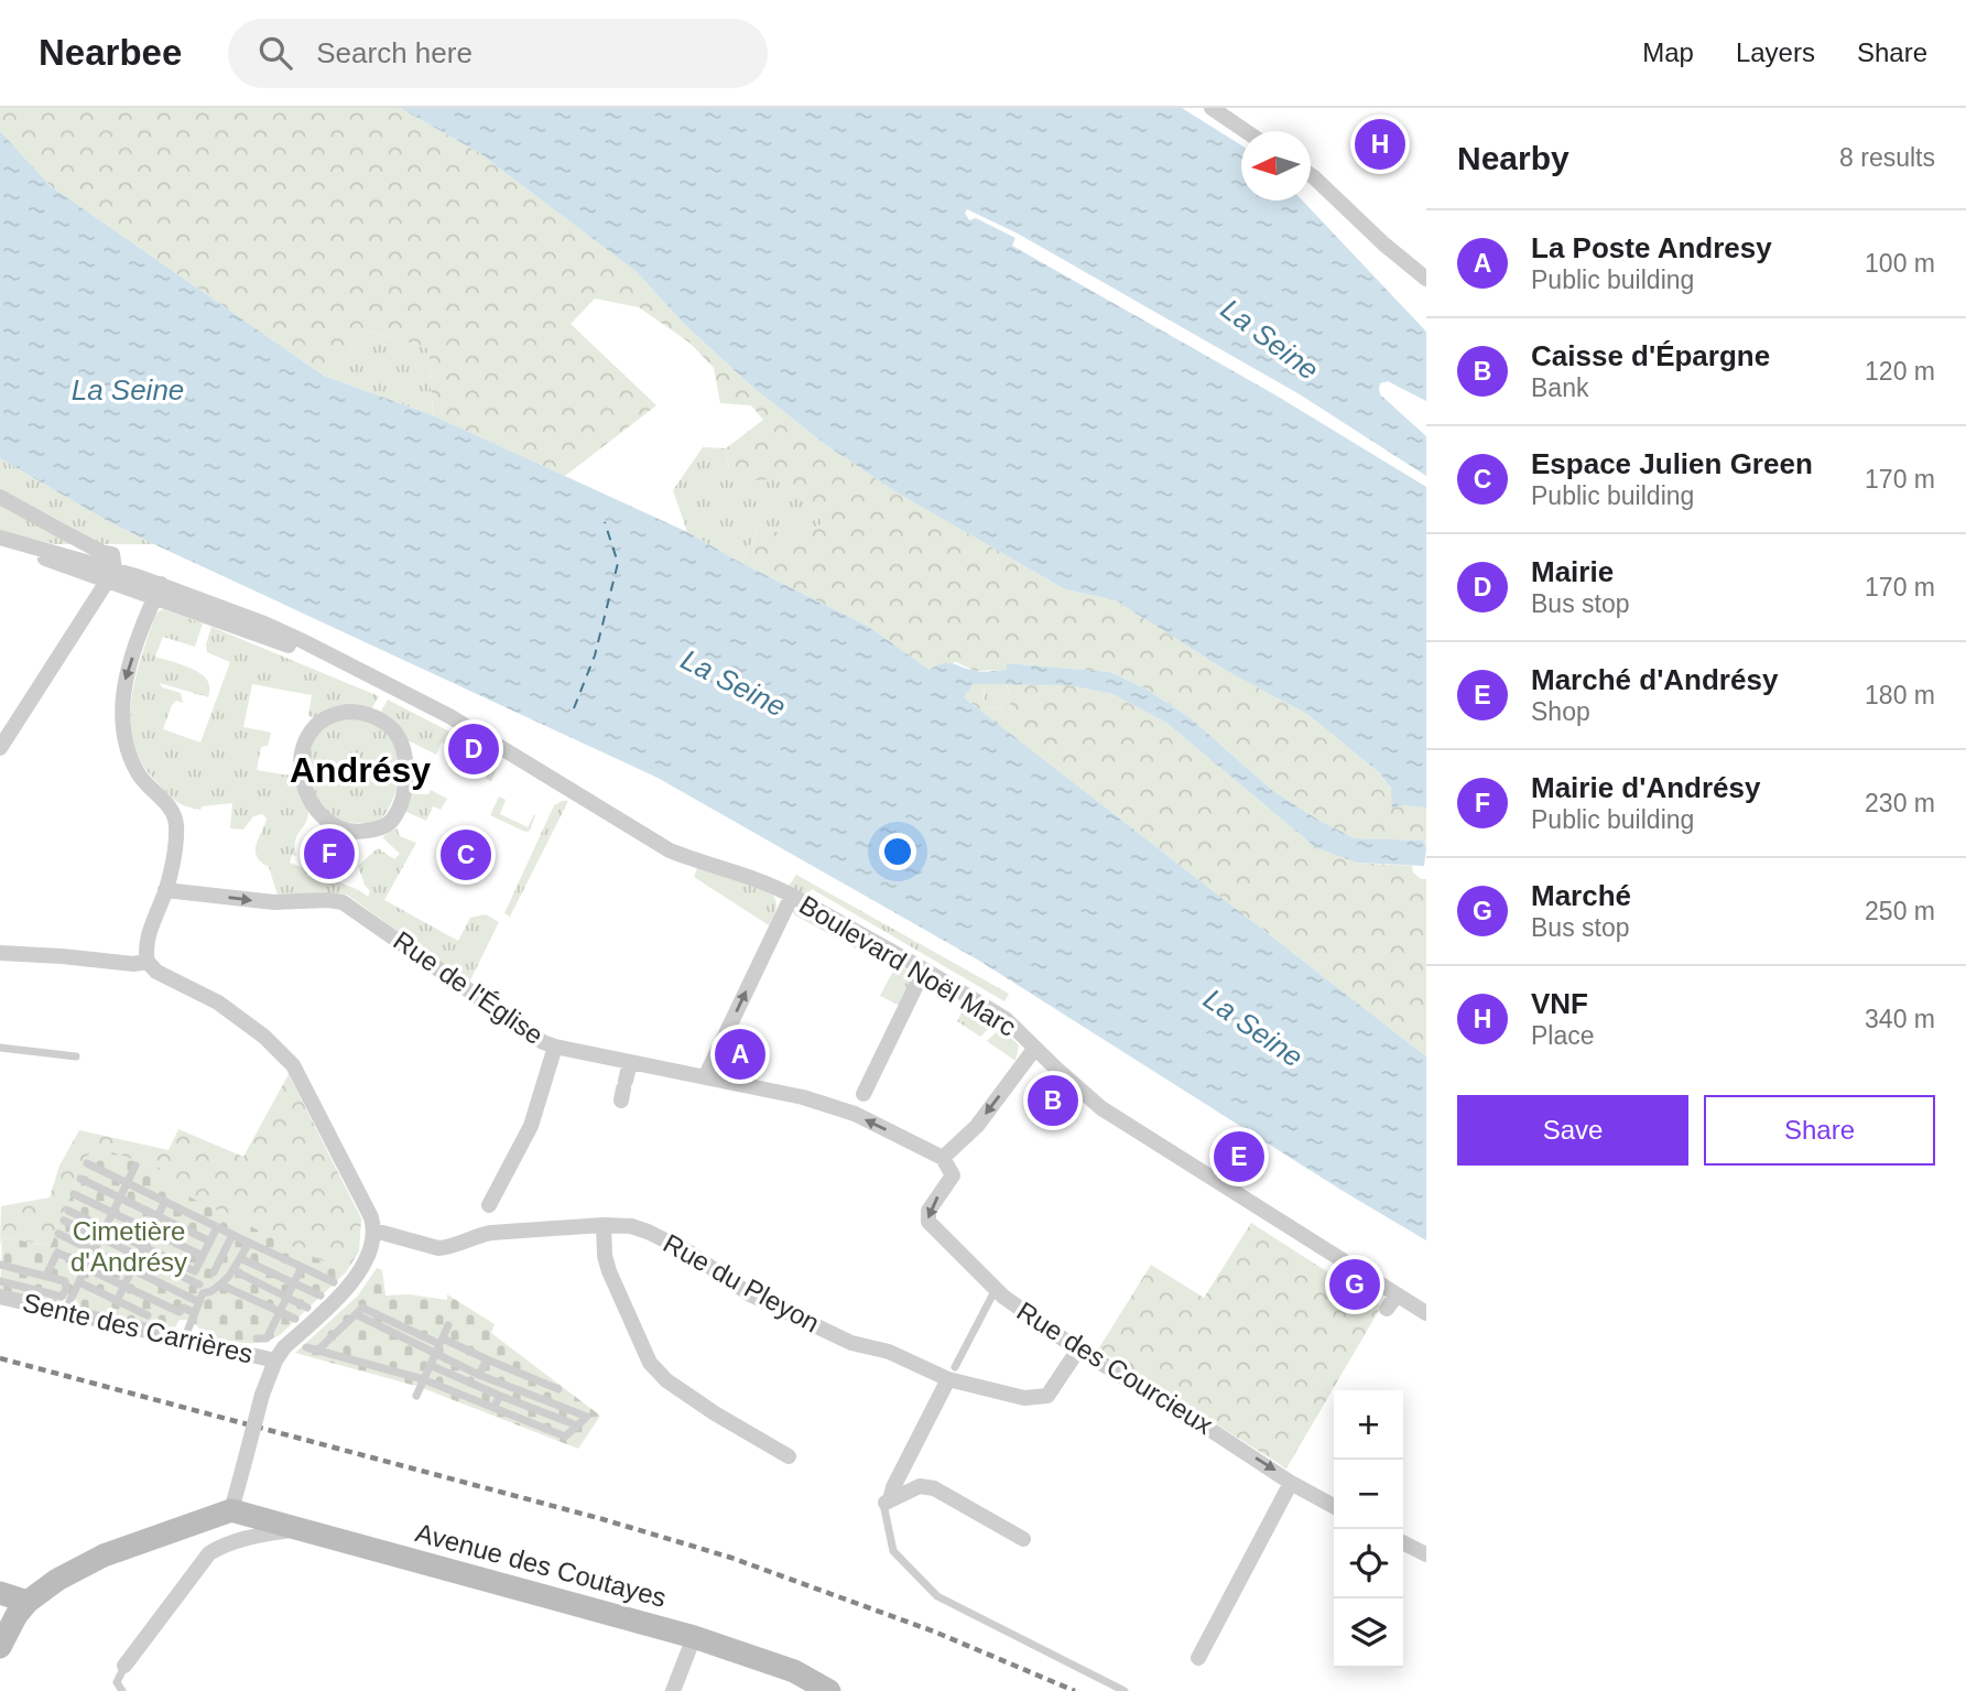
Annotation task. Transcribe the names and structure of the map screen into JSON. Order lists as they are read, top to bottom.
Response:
{
  "streets": {
    "street": [
      "Boulevard Noël Marc",
      "Rue de l'Église",
      "Rue du Pleyon",
      "Sente des Carrières",
      "Rue des Courcieux",
      "Avenue des Coutayes"
    ]
  },
  "crossings": [
    ["Rue de l'Église", "Rue des Courcieux"],
    ["Rue du Pleyon", "Rue des Courcieux"]
  ],
  "one_way": ["Rue des Courcieux"],
  "districts": ["Andrésy"],
  "water": ["La Seine"],
  "parks": ["Cimetière d'Andrésy"],
  "north": "left",
  "page": {
    "header": "Nearbee",
    "search": "Search here",
    "nav": ["Map", "Layers", "Share"],
    "heading": ["Nearby", "8 results"],
    "pins": [
      "H",
      "D",
      "F",
      "C",
      "A",
      "B",
      "E",
      "G"
    ],
    "list": [
      {
        "mark": "A",
        "name": "La Poste Andresy",
        "note": "Public building",
        "value": "100 m"
      },
      {
        "mark": "B",
        "name": "Caisse d'Épargne",
        "note": "Bank",
        "value": "120 m"
      },
      {
        "mark": "C",
        "name": "Espace Julien Green",
        "note": "Public building",
        "value": "170 m"
      },
      {
        "mark": "D",
        "name": "Mairie",
        "note": "Bus stop",
        "value": "170 m"
      },
      {
        "mark": "E",
        "name": "Marché d'Andrésy",
        "note": "Shop",
        "value": "180 m"
      },
      {
        "mark": "F",
        "name": "Mairie d'Andrésy",
        "note": "Public building",
        "value": "230 m"
      },
      {
        "mark": "G",
        "name": "Marché",
        "note": "Bus stop",
        "value": "250 m"
      },
      {
        "mark": "H",
        "name": "VNF",
        "note": "Place",
        "value": "340 m"
      }
    ],
    "buttons": ["Save", "Share"],
    "map_buttons": ["+", "−"]
  }
}
